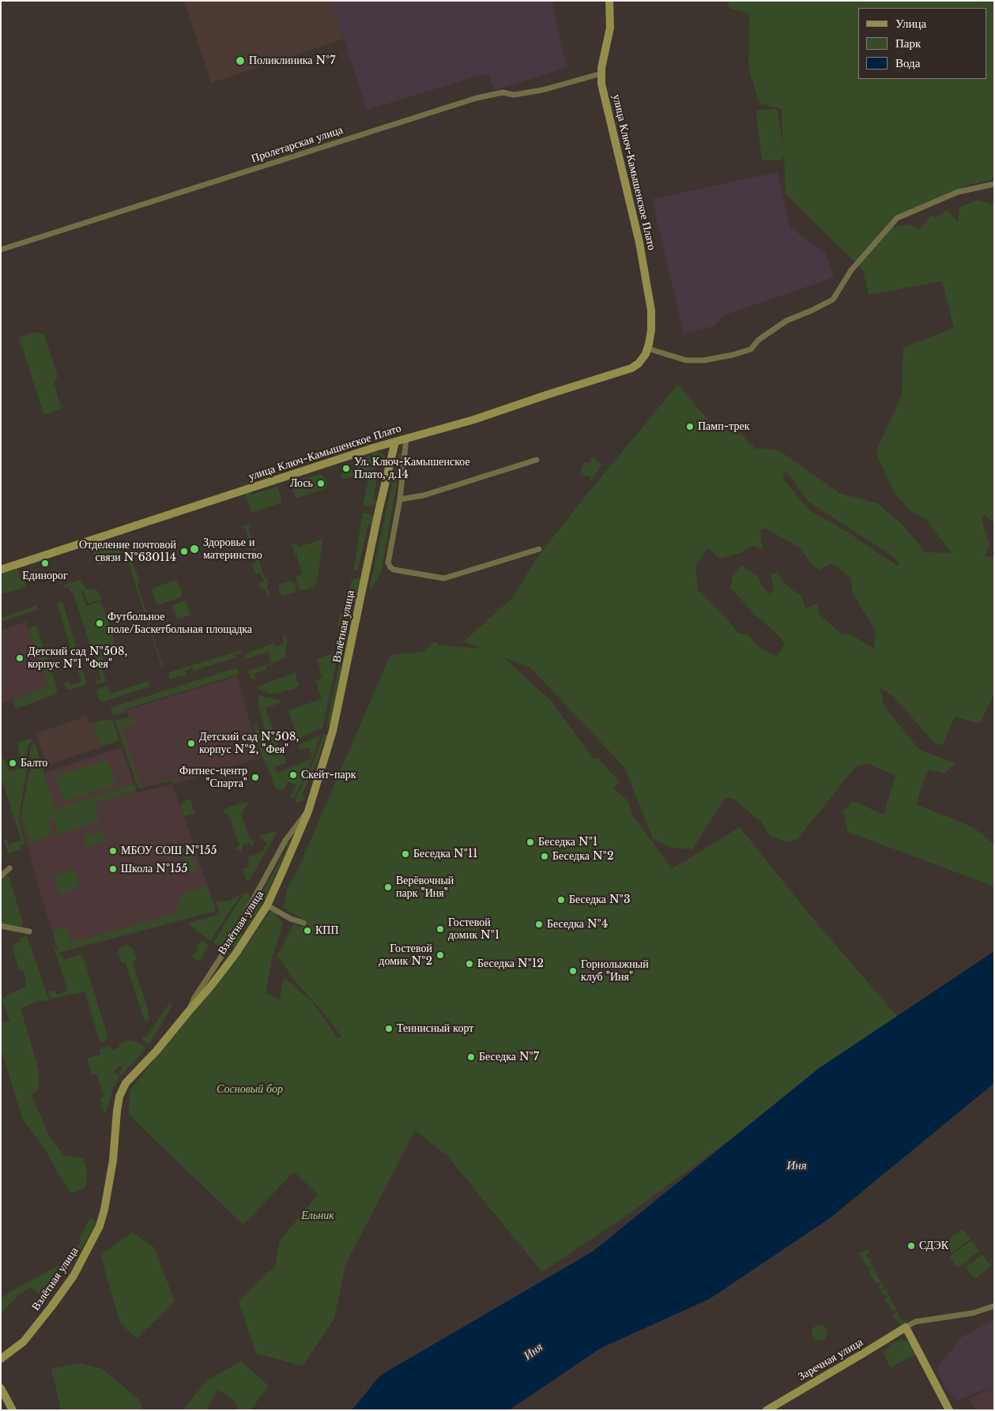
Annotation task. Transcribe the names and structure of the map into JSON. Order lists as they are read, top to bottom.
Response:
{
  "streets": {
    "main road": ["улица Ключ-Камышенское Плато", "Взлётная улица", "Заречная улица"],
    "street": ["Пролетарская улица"]
  },
  "crossings": [
    ["Пролетарская улица", "улица Ключ-Камышенское Плато"],
    ["улица Ключ-Камышенское Плато", "Взлётная улица"]
  ],
  "water": ["Иня"],
  "parks": ["Сосновый бор", "Ельник"],
  "places": [
    "Поликлиника №7",
    "Памп-трек",
    "Ул. Ключ-Камышенское Плато, д.14",
    "Лось",
    "Здоровье и материнство",
    "Отделение почтовой связи №630114",
    "Единорог",
    "Футбольное поле/Баскетбольная площадка",
    "Детский сад №508, корпус №1 \"Фея\"",
    "Детский сад №508, корпус №2, \"Фея\"",
    "Балто",
    "Скейт-парк",
    "Фитнес-центр \"Спарта\"",
    "Беседка №1",
    "МБОУ СОШ №155",
    "Беседка №11",
    "Беседка №2",
    "Школа №155",
    "Верёвочный парк \"Иня\"",
    "Беседка №3",
    "Беседка №4",
    "Гостевой домик №1",
    "КПП",
    "Гостевой домик №2",
    "Беседка №12",
    "Горнолыжный клуб \"Иня\"",
    "Теннисный корт",
    "Беседка №7",
    "СДЭК"
  ],
  "legend": ["Улица", "Парк", "Вода"]
}
